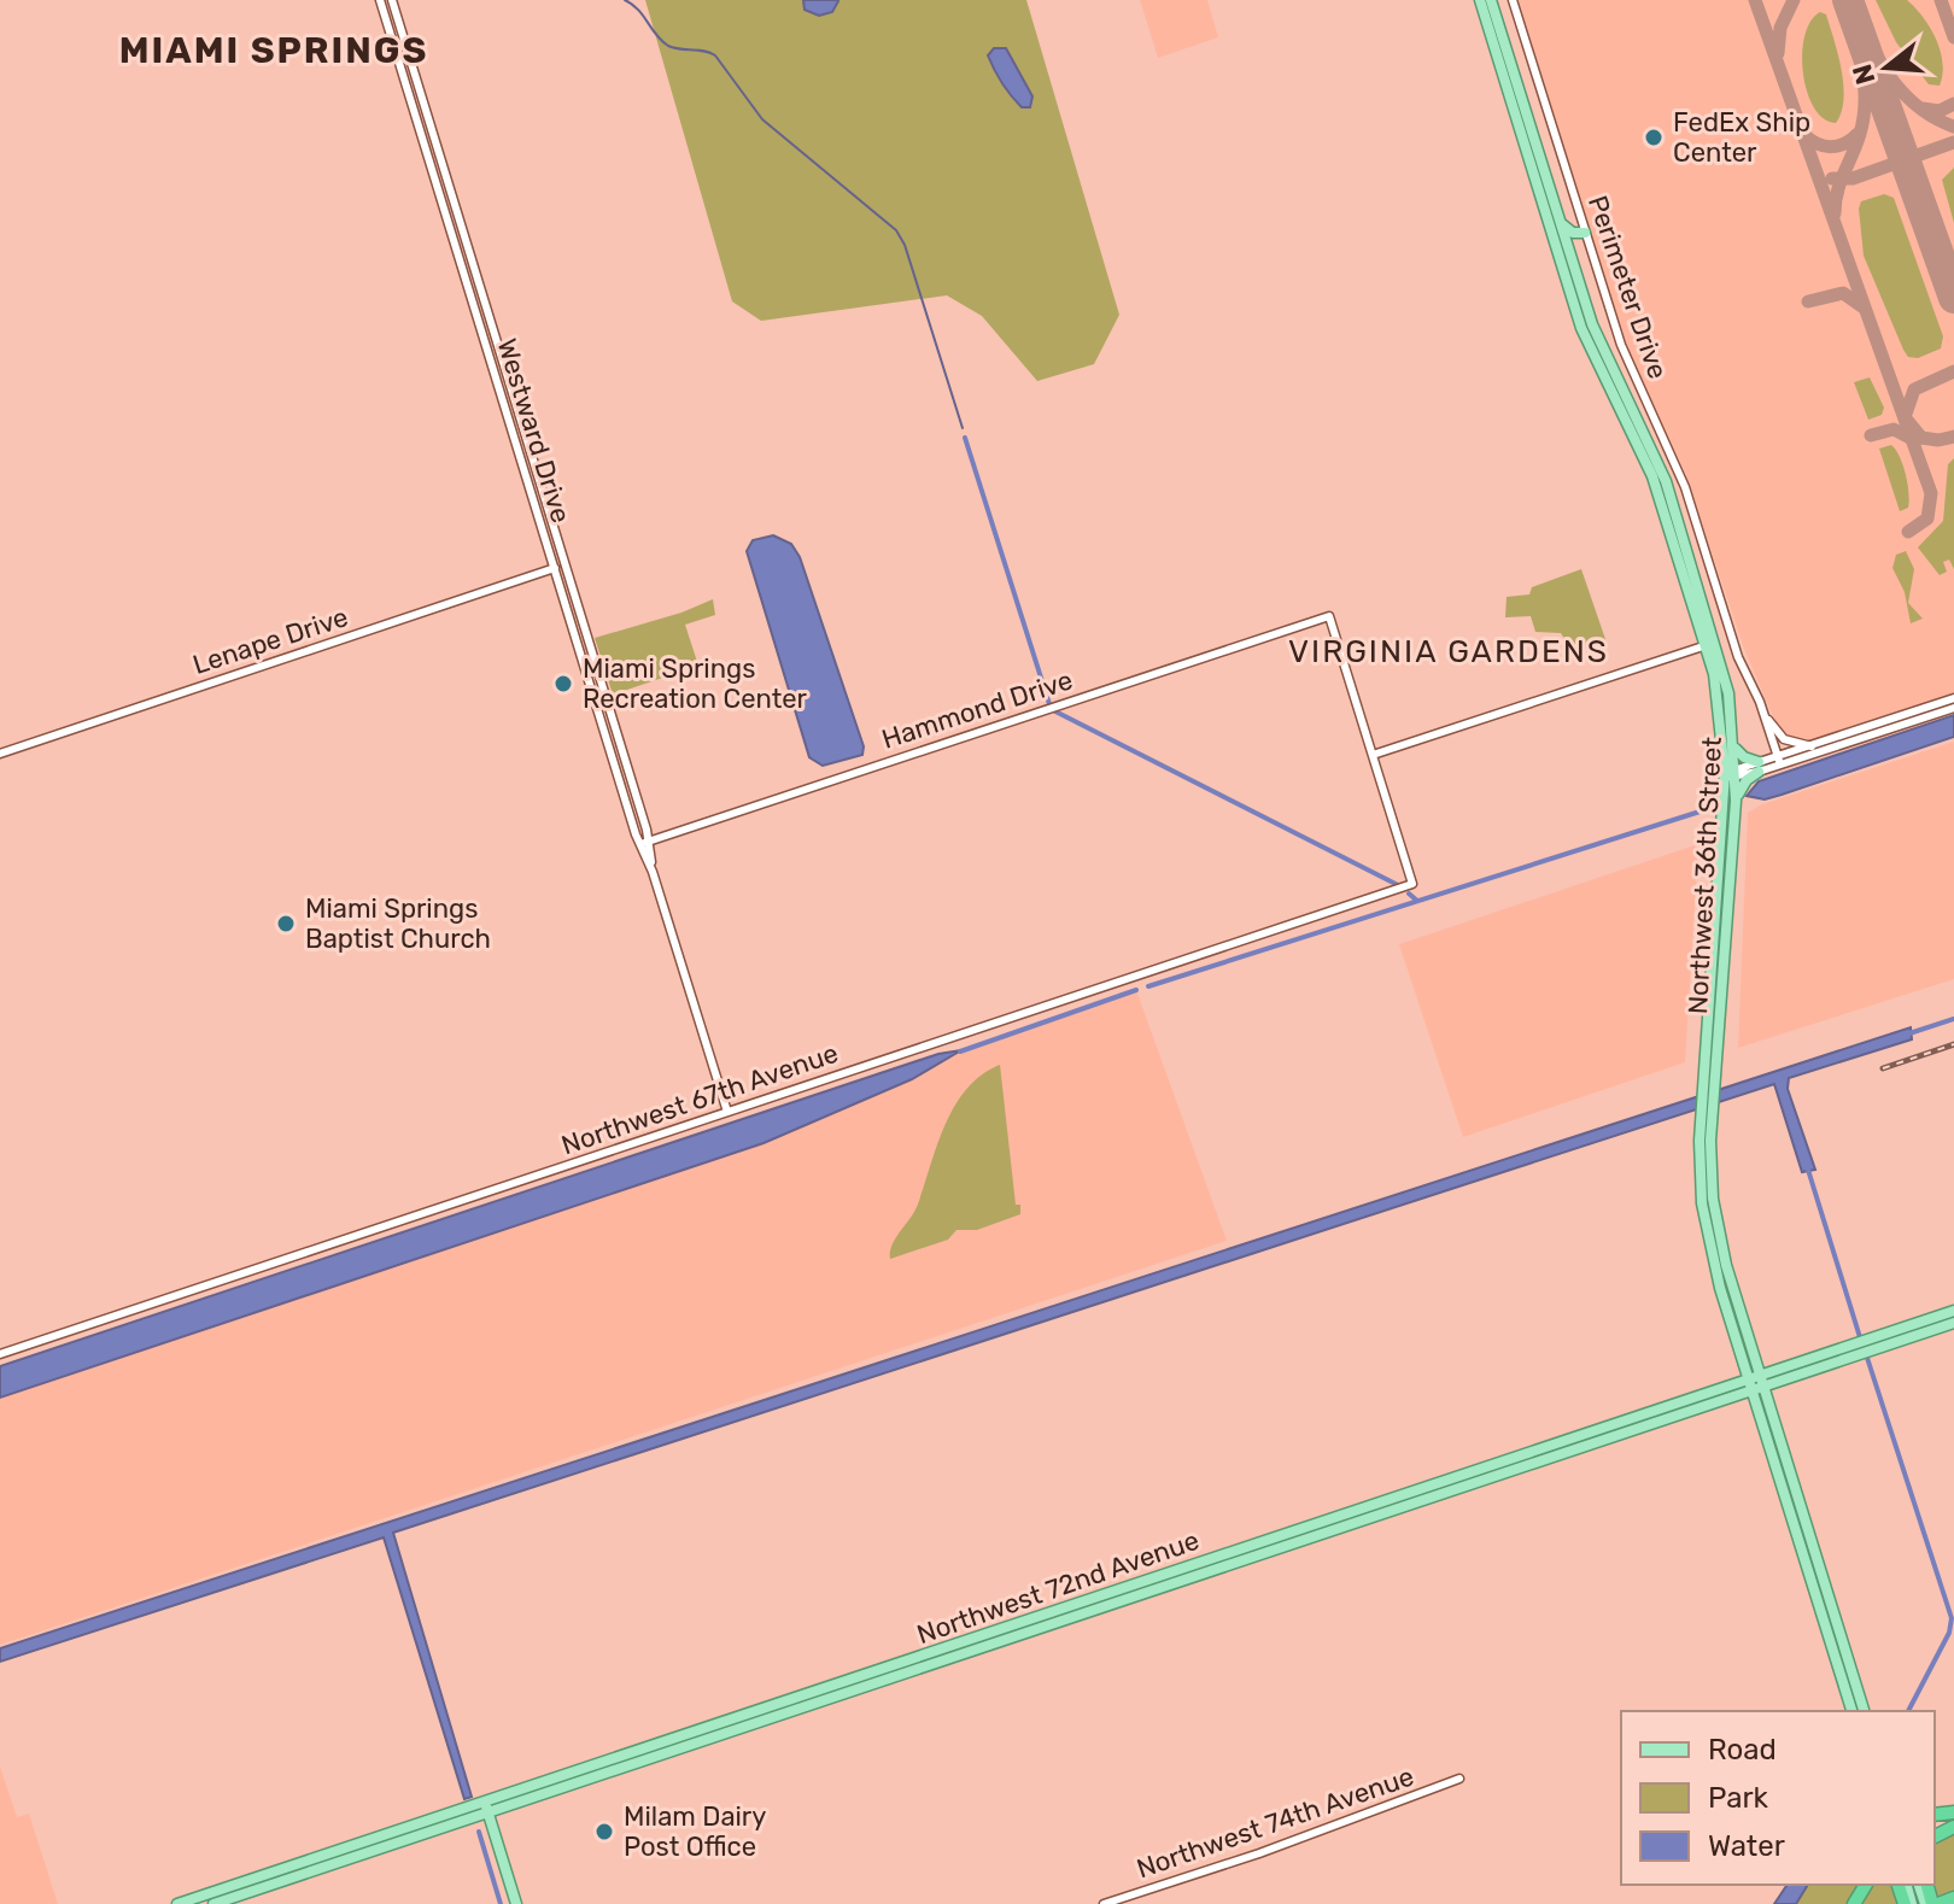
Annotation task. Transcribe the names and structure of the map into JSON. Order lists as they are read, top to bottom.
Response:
{
  "streets": {
    "main road": ["Northwest 36th Street", "Northwest 72nd Avenue"],
    "street": [
      "Perimeter Drive",
      "Westward Drive",
      "Lenape Drive",
      "Hammond Drive",
      "Northwest 67th Avenue",
      "Northwest 74th Avenue"
    ]
  },
  "crossings": [
    ["Westward Drive", "Lenape Drive"],
    ["Westward Drive", "Hammond Drive"],
    ["Westward Drive", "Northwest 67th Avenue"],
    ["Hammond Drive", "Northwest 67th Avenue"],
    ["Northwest 36th Street", "Northwest 72nd Avenue"]
  ],
  "districts": ["MIAMI SPRINGS", "VIRGINIA GARDENS"],
  "places": [
    "FedEx Ship Center",
    "Miami Springs Recreation Center",
    "Miami Springs Baptist Church",
    "Milam Dairy Post Office"
  ],
  "legend": ["Road", "Park", "Water"],
  "north": "left"
}
